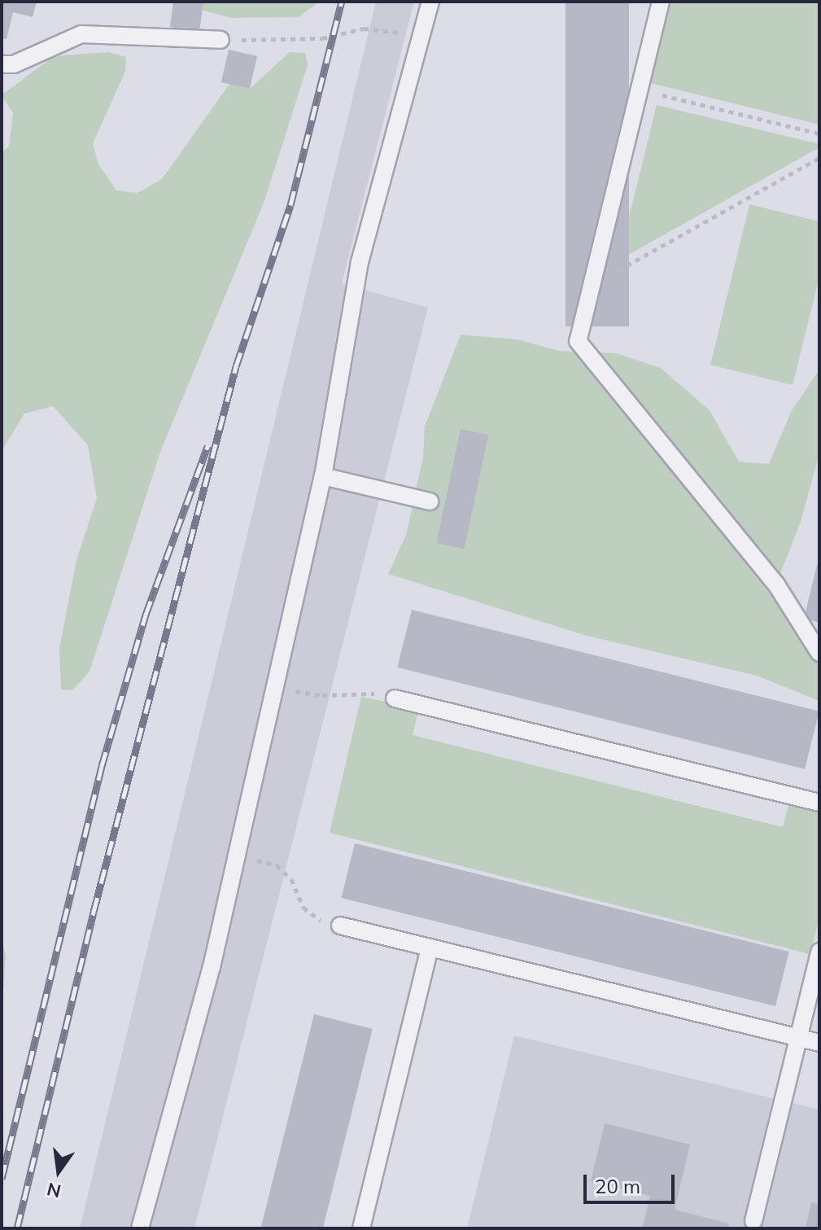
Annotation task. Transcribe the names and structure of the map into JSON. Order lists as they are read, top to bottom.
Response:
{
  "scale_bar": "20 m",
  "north": "bottom"
}
